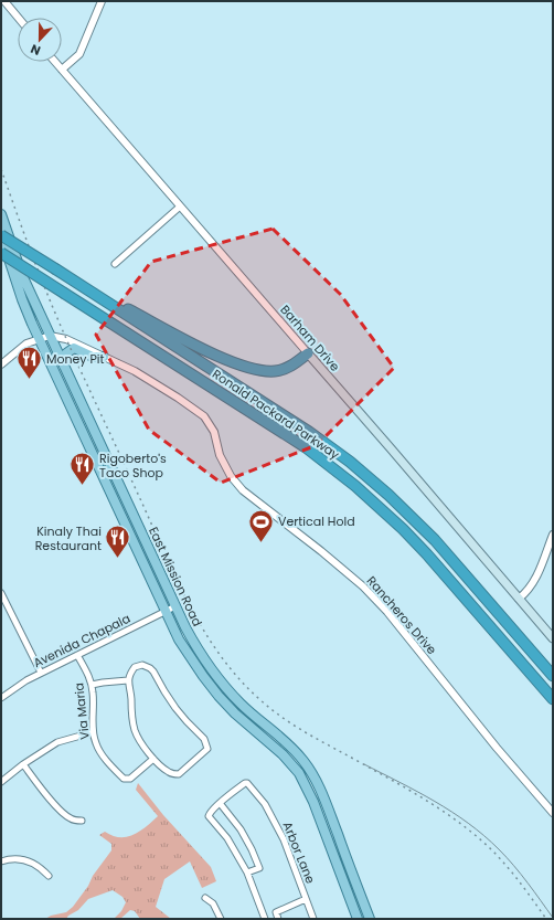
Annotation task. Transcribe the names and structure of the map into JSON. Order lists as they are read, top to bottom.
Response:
{
  "streets": {
    "highway": ["Ronald Packard Parkway"],
    "main road": ["Barham Drive", "East Mission Road"],
    "street": [
      "Rancheros Drive",
      "Avenida Chapala",
      "Via Maria",
      "Arbor Lane"
    ]
  },
  "crossings": [
    ["Ronald Packard Parkway", "East Mission Road"],
    ["East Mission Road", "Rancheros Drive"],
    ["East Mission Road", "Avenida Chapala"],
    ["Avenida Chapala", "Via Maria"]
  ],
  "places": {
    "restaurant": ["Money Pit", "Rigoberto's Taco Shop", "Kinaly Thai Restaurant"],
    "sports": ["Vertical Hold"]
  },
  "north": "bottom"
}
